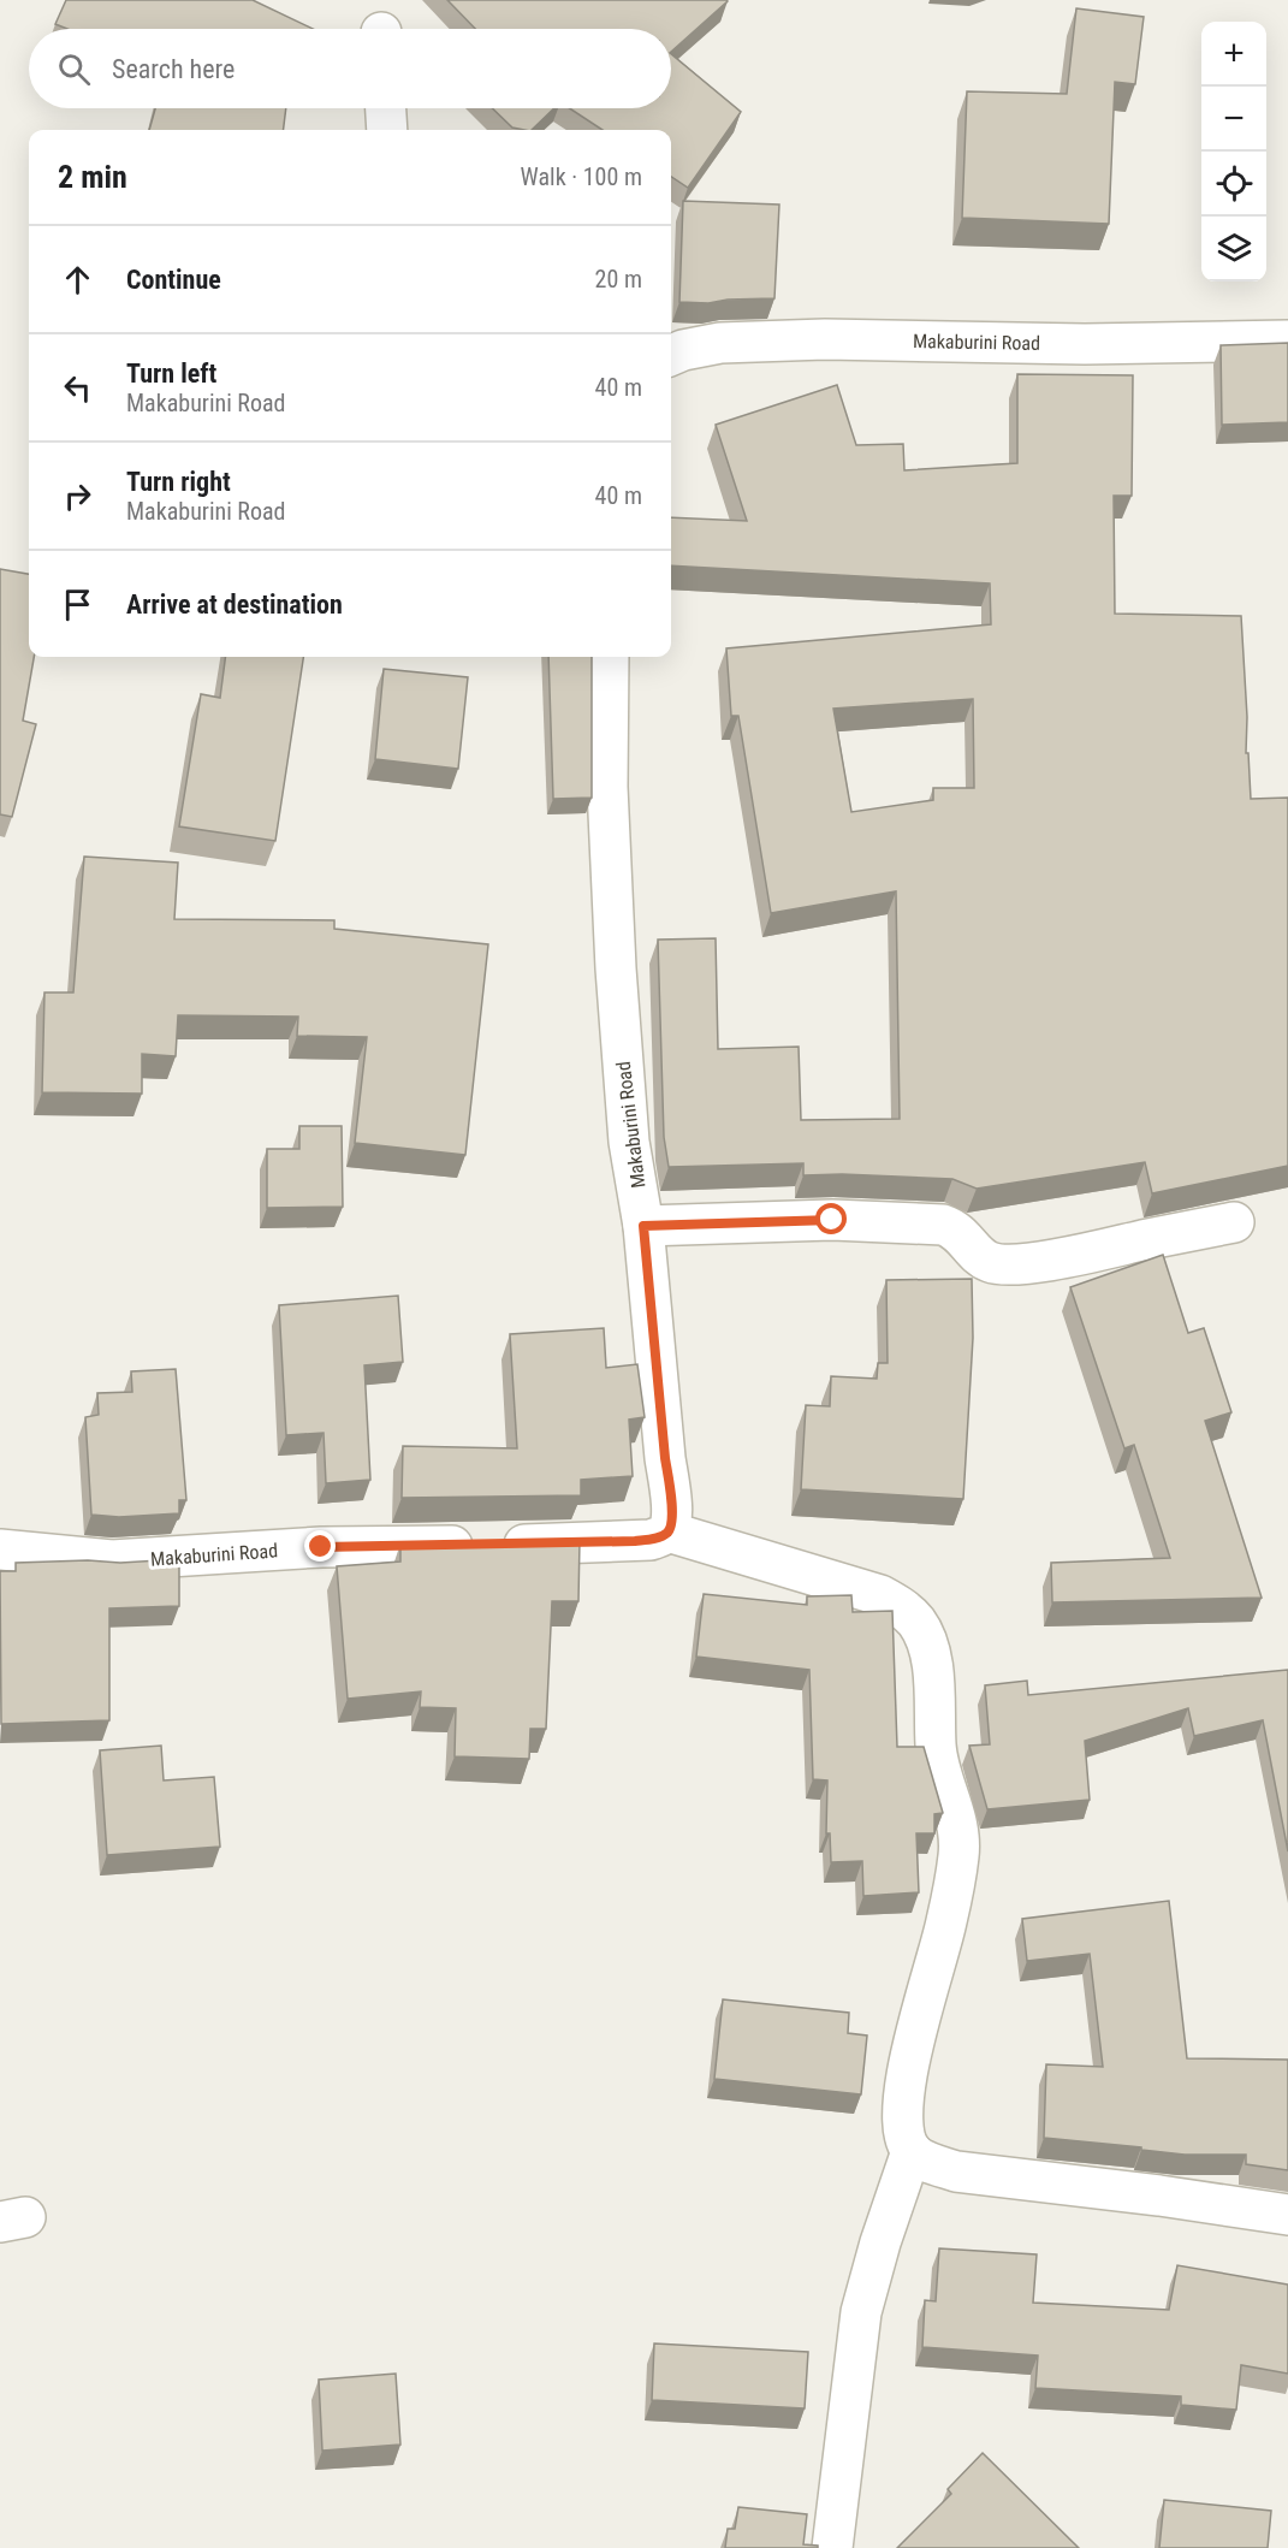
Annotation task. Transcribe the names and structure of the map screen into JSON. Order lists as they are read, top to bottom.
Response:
{
  "streets": {
    "street": ["Makaburini Road"]
  },
  "page": {
    "map_buttons": ["+", "−"],
    "search": "Search here",
    "heading": ["2 min", "Walk · 100 m"],
    "list": [
      ["Continue", "20 m"],
      ["Turn left", "Makaburini Road", "40 m"],
      ["Turn right", "Makaburini Road", "40 m"],
      "Arrive at destination"
    ]
  }
}
